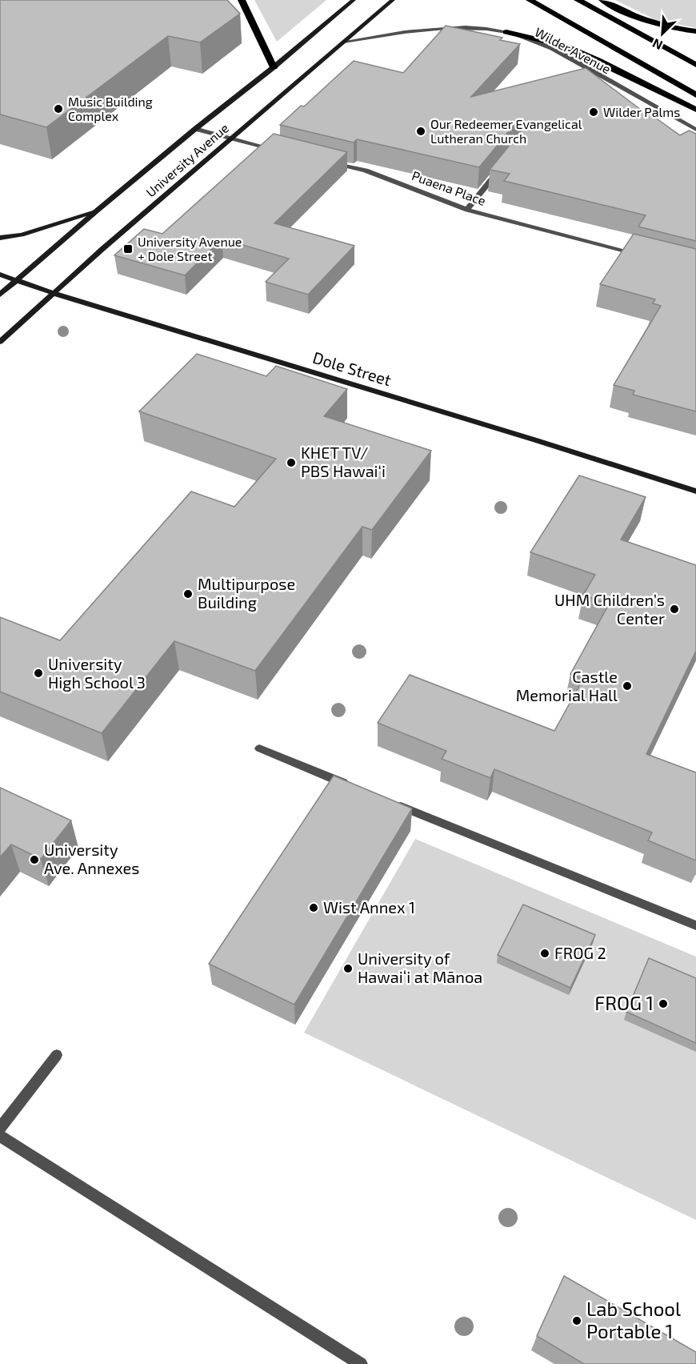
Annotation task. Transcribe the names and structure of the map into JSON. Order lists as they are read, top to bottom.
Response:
{
  "streets": {
    "main road": ["University Avenue", "Dole Street"],
    "street": ["Wilder Avenue", "Puaena Place"]
  },
  "crossings": [
    ["Wilder Avenue", "University Avenue"],
    ["University Avenue", "Dole Street"]
  ],
  "places": {
    "other": [
      "Music Building Complex",
      "Wilder Palms",
      "Our Redeemer Evangelical Lutheran Church",
      "KHET TV/ PBS Hawai‘i",
      "Multipurpose Building",
      "UHM Children’s Center",
      "University High School 3",
      "Castle Memorial Hall",
      "University Ave. Annexes",
      "Wist Annex 1",
      "FROG 2",
      "University of Hawaiʻi at Mānoa",
      "FROG 1",
      "Lab School Portable 1"
    ],
    "transit": ["University Avenue + Dole Street"]
  },
  "north": "bottom left"
}
